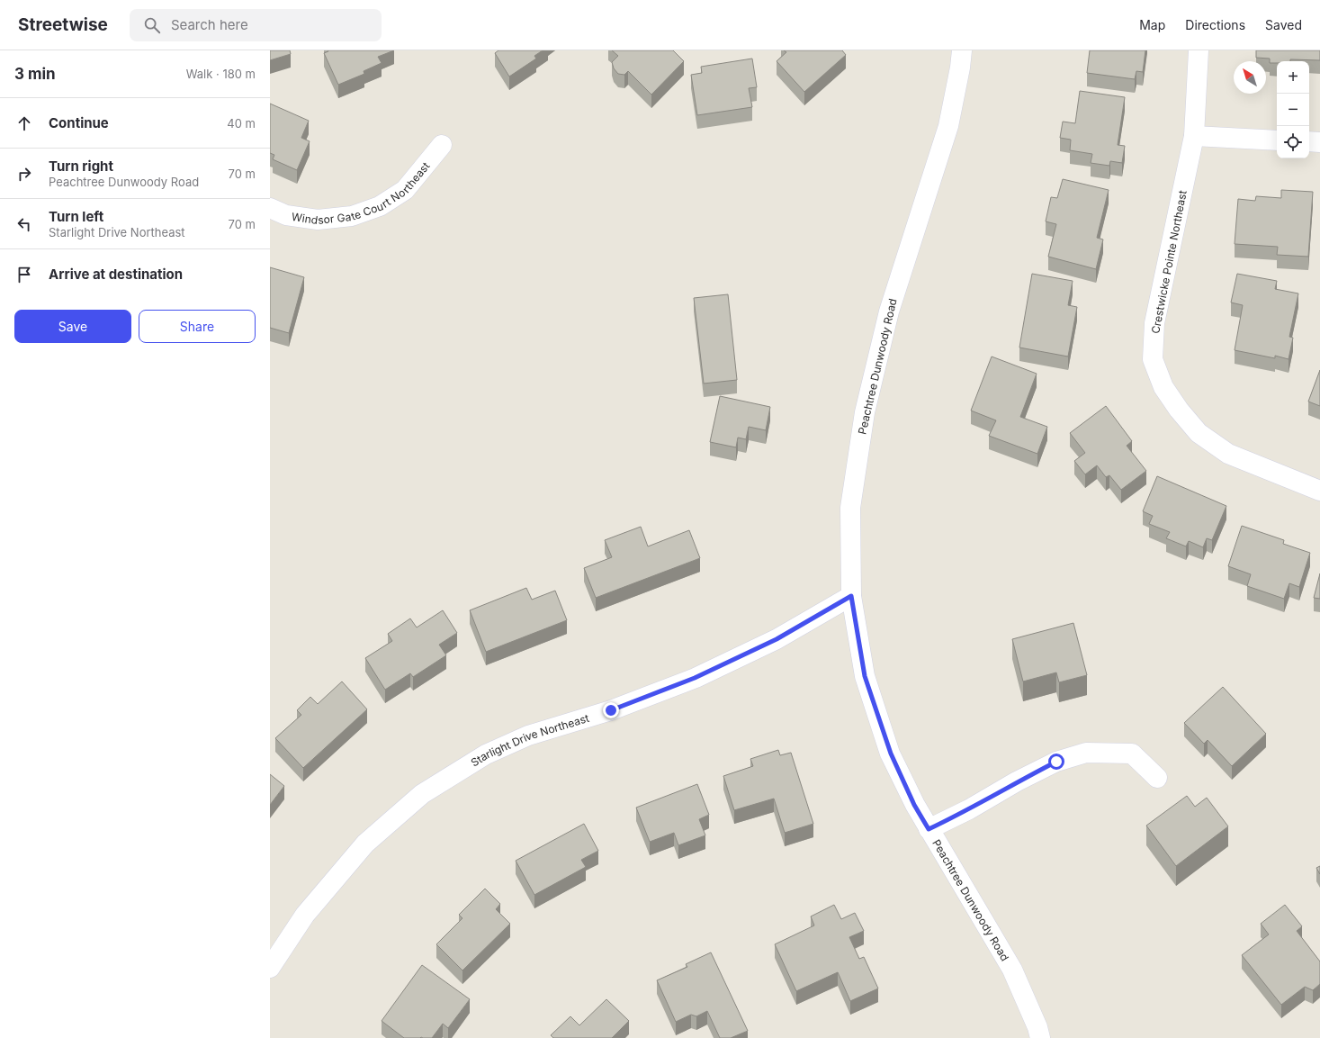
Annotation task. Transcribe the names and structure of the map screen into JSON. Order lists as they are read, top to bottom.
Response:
{
  "streets": {
    "street": [
      "Windsor Gate Court Northeast",
      "Crestwicke Pointe Northeast",
      "Peachtree Dunwoody Road",
      "Starlight Drive Northeast"
    ]
  },
  "crossings": [
    ["Peachtree Dunwoody Road", "Starlight Drive Northeast"]
  ],
  "north": "top left",
  "page": {
    "header": "Streetwise",
    "search": "Search here",
    "nav": ["Map", "Directions", "Saved"],
    "heading": ["3 min", "Walk · 180 m"],
    "map_buttons": ["+", "−"],
    "list": [
      ["Continue", "40 m"],
      ["Turn right", "Peachtree Dunwoody Road", "70 m"],
      ["Turn left", "Starlight Drive Northeast", "70 m"],
      "Arrive at destination"
    ],
    "buttons": ["Save", "Share"]
  }
}
